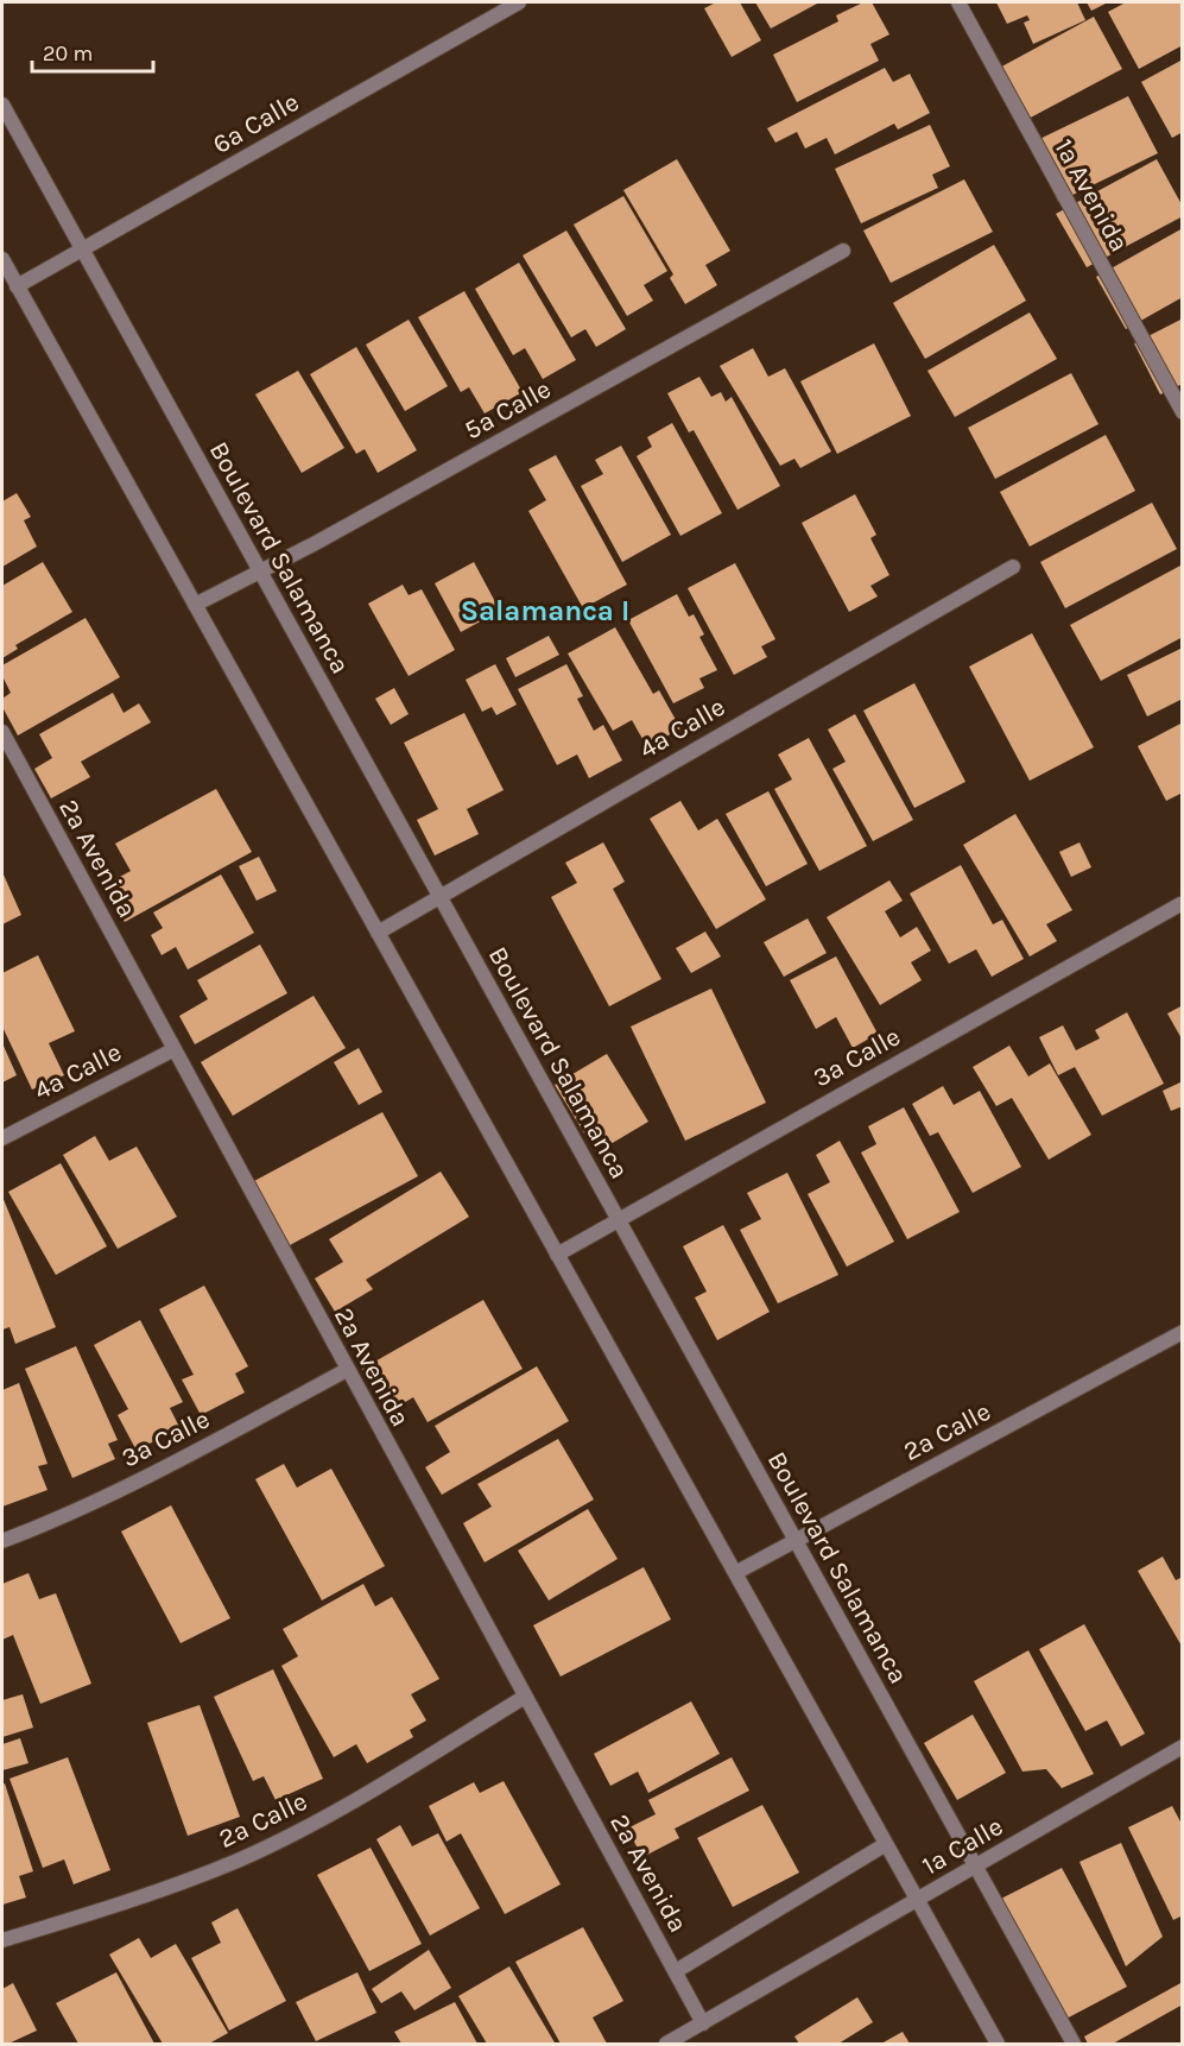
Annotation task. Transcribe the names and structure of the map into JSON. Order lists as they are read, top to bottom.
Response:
{
  "streets": {
    "street": [
      "6a Calle",
      "1a Avenida",
      "5a Calle",
      "Boulevard Salamanca",
      "4a Calle",
      "2a Avenida",
      "3a Calle",
      "2a Calle",
      "1a Calle"
    ]
  },
  "crossings": [
    ["6a Calle", "Boulevard Salamanca"],
    ["5a Calle", "Boulevard Salamanca"],
    ["Boulevard Salamanca", "4a Calle"],
    ["Boulevard Salamanca", "3a Calle"],
    ["Boulevard Salamanca", "2a Calle"],
    ["Boulevard Salamanca", "1a Calle"],
    ["4a Calle", "2a Avenida"],
    ["2a Avenida", "3a Calle"],
    ["2a Avenida", "2a Calle"],
    ["2a Avenida", "1a Calle"]
  ],
  "districts": ["Salamanca I"],
  "scale_bar": "20 m"
}
